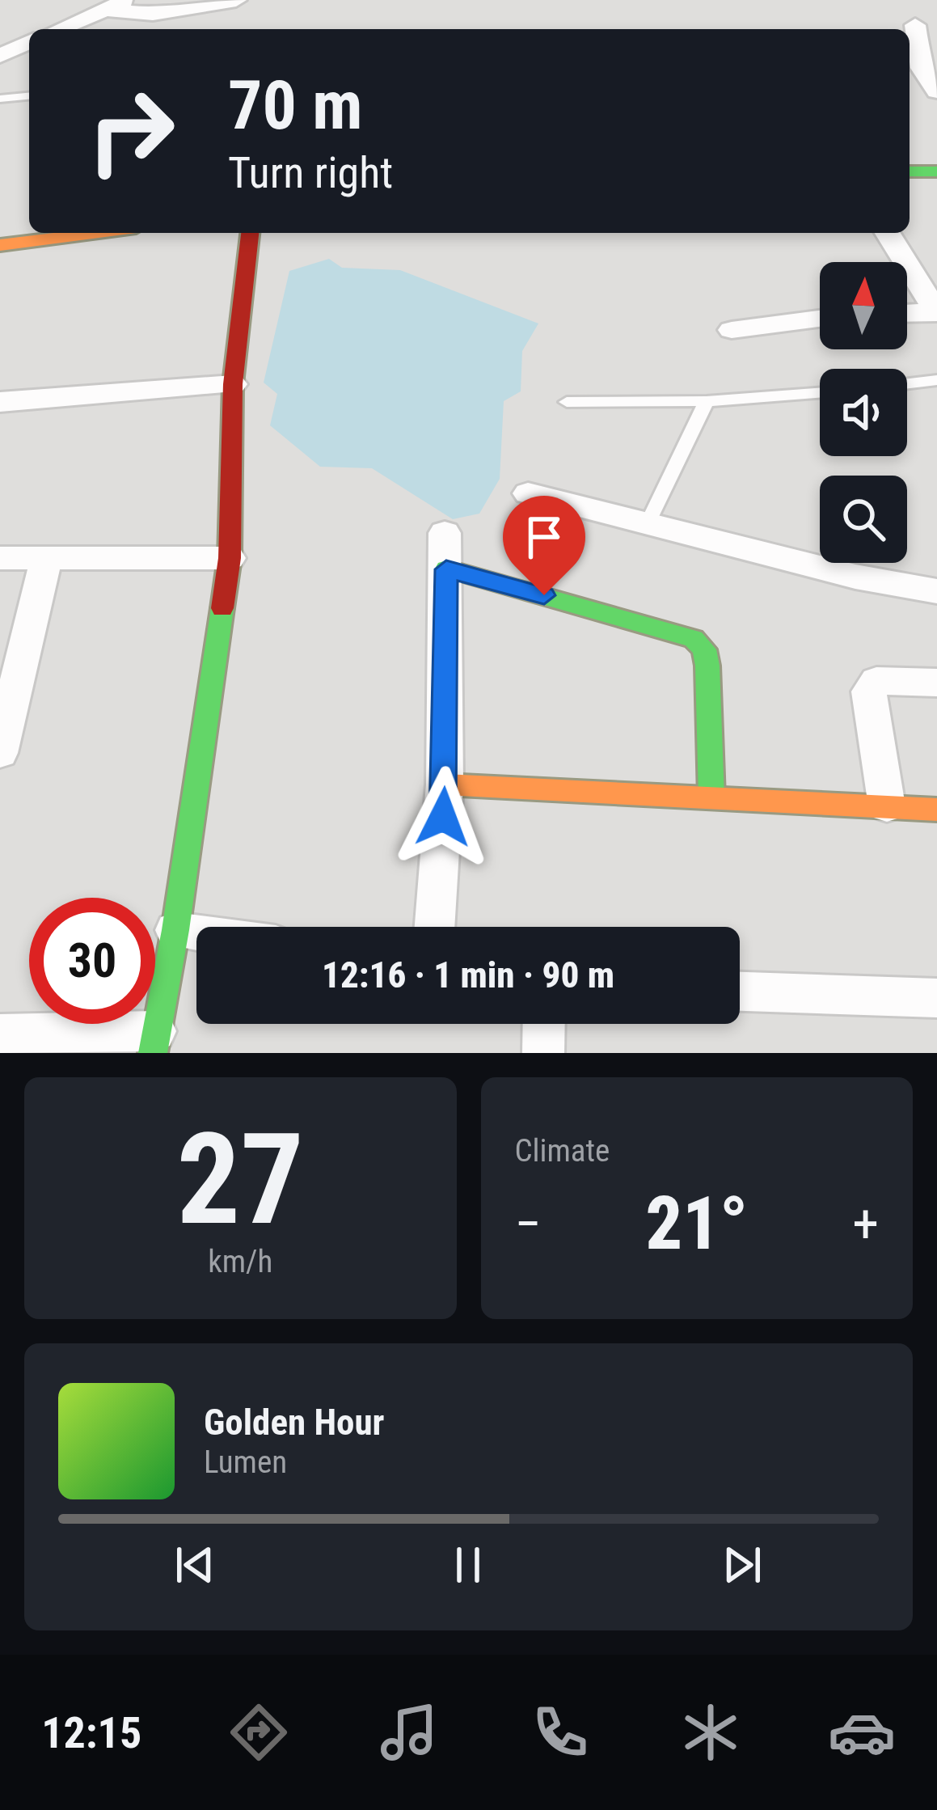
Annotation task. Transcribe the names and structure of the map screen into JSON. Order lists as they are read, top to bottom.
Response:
{
  "north": "top",
  "page": {
    "turn": ["70 m", "Turn right"],
    "limit": "30",
    "trip": "12:16 · 1 min · 90 m",
    "tile": [
      ["27", "km/h"],
      "Climate"
    ],
    "heat": ["−", "21°", "+"],
    "song": ["Golden Hour", "Lumen"],
    "tabs": "12:15"
  }
}
